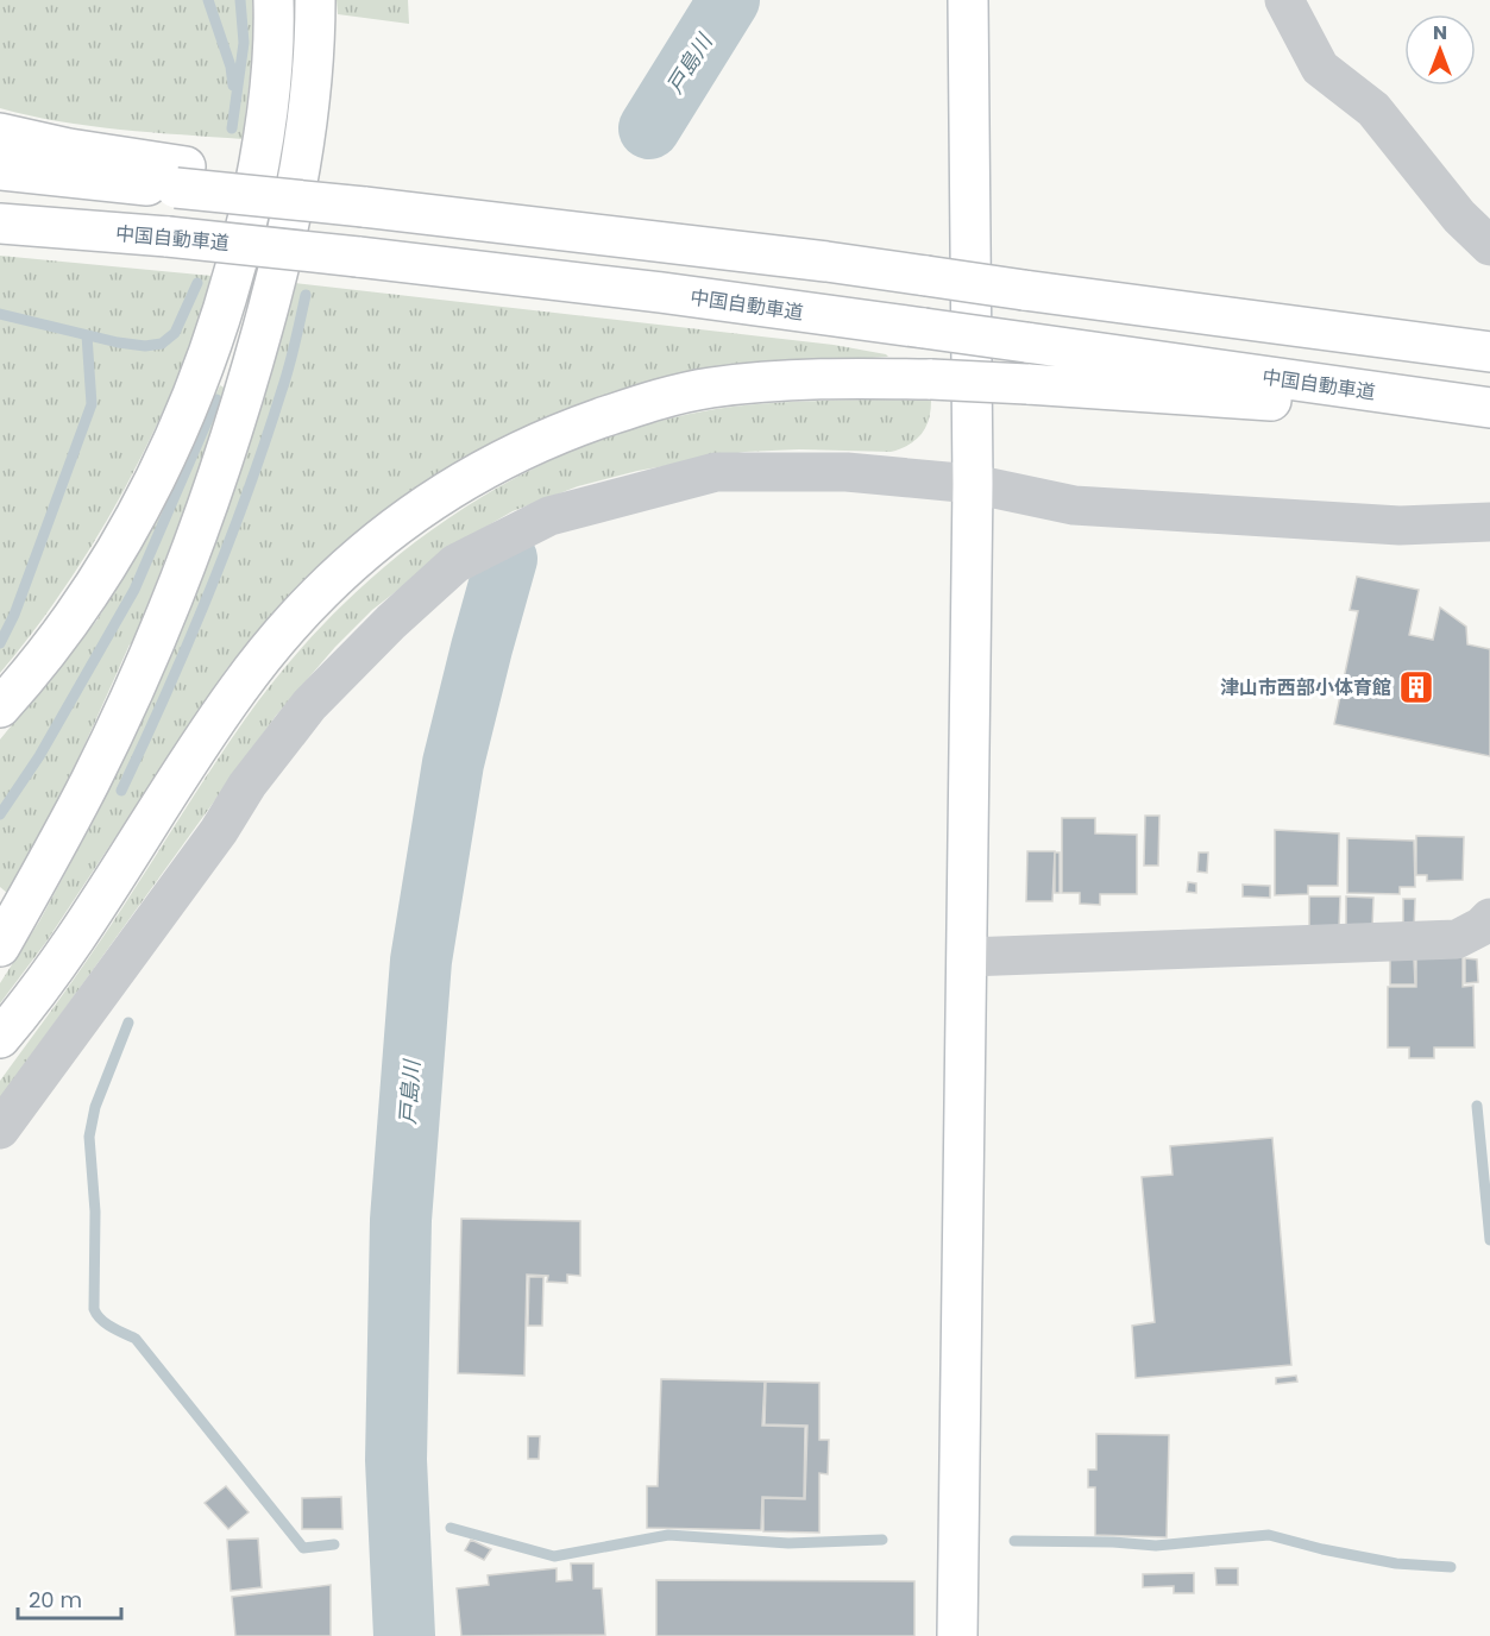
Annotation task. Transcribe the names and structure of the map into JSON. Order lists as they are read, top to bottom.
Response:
{
  "streets": {
    "main road": ["中国自動車道"]
  },
  "water": ["戸島川"],
  "places": {
    "building": ["津山市西部小体育館"]
  },
  "scale_bar": "20 m",
  "north": "top"
}
